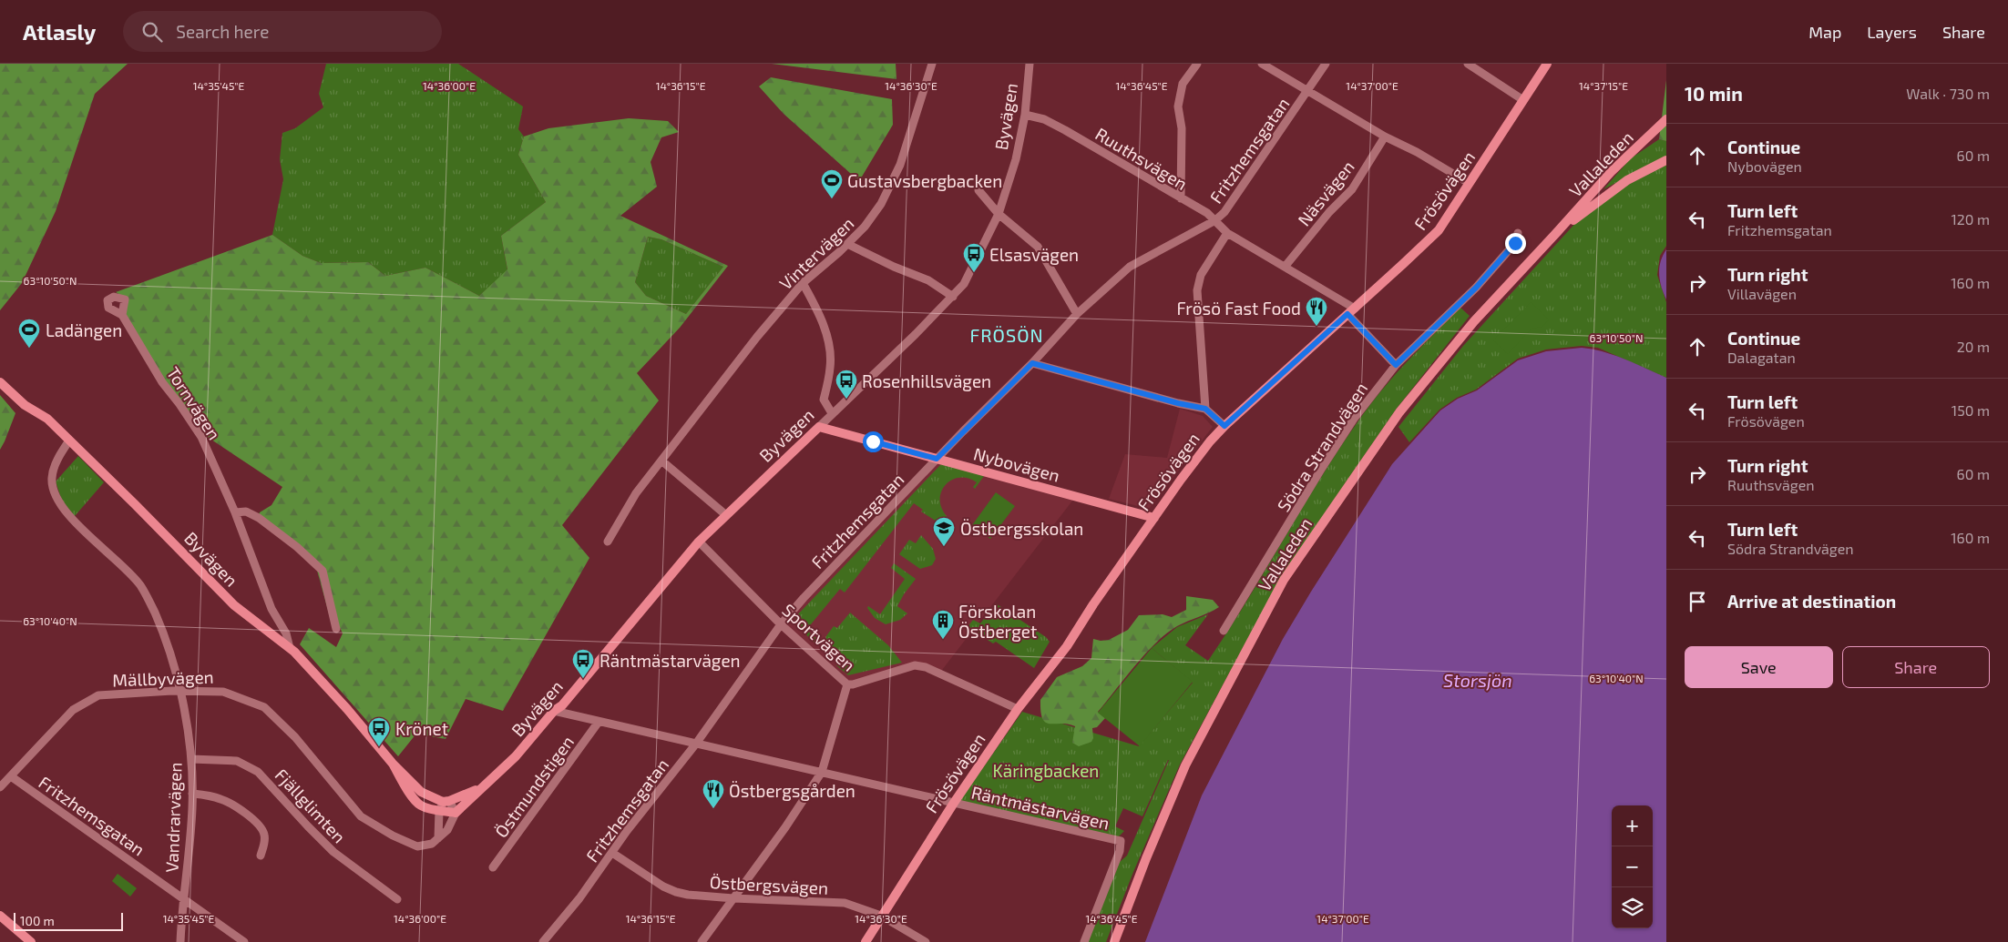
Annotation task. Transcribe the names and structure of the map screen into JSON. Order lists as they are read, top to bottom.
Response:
{
  "streets": {
    "street": [
      "Byvägen",
      "Fritzhemsgatan",
      "Ruuthsvägen",
      "Vallaleden",
      "Frösövägen",
      "Näsvägen",
      "Vintervägen",
      "Tornvägen",
      "Södra Strandvägen",
      "Nybovägen",
      "Sportvägen",
      "Mällbyvägen",
      "Östmundstigen",
      "Fjällglimten",
      "Räntmästarvägen",
      "Vandrarvägen",
      "Östbergsvägen"
    ]
  },
  "crossings": [
    ["Byvägen", "Ruuthsvägen"],
    ["Byvägen", "Tornvägen"],
    ["Byvägen", "Nybovägen"],
    ["Byvägen", "Sportvägen"],
    ["Byvägen", "Räntmästarvägen"],
    ["Byvägen", "Vandrarvägen"],
    ["Fritzhemsgatan", "Ruuthsvägen"],
    ["Fritzhemsgatan", "Nybovägen"],
    ["Fritzhemsgatan", "Sportvägen"],
    ["Fritzhemsgatan", "Mällbyvägen"],
    ["Fritzhemsgatan", "Räntmästarvägen"],
    ["Fritzhemsgatan", "Vandrarvägen"],
    ["Fritzhemsgatan", "Östbergsvägen"],
    ["Ruuthsvägen", "Frösövägen"],
    ["Ruuthsvägen", "Näsvägen"],
    ["Ruuthsvägen", "Södra Strandvägen"],
    ["Frösövägen", "Nybovägen"],
    ["Frösövägen", "Sportvägen"],
    ["Frösövägen", "Räntmästarvägen"],
    ["Frösövägen", "Östbergsvägen"],
    ["Mällbyvägen", "Vandrarvägen"],
    ["Östmundstigen", "Räntmästarvägen"],
    ["Fjällglimten", "Vandrarvägen"]
  ],
  "districts": ["FRÖSÖN"],
  "water": ["Storsjön"],
  "parks": ["Käringbacken"],
  "places": {
    "sports": ["Gustavsbergbacken", "Ladängen"],
    "bus stop": [
      "Elsasvägen",
      "Rosenhillsvägen",
      "Räntmästarvägen",
      "Krönet"
    ],
    "restaurant": ["Frösö Fast Food", "Östbergsgården"],
    "school or university": ["Östbergsskolan"],
    "building": ["Förskolan Östberget"]
  },
  "scale_bar": "100 m",
  "page": {
    "header": "Atlasly",
    "search": "Search here",
    "nav": ["Map", "Layers", "Share"],
    "heading": ["10 min", "Walk · 730 m"],
    "list": [
      ["Continue", "Nybovägen", "60 m"],
      ["Turn left", "Fritzhemsgatan", "120 m"],
      ["Turn right", "Villavägen", "160 m"],
      ["Continue", "Dalagatan", "20 m"],
      ["Turn left", "Frösövägen", "150 m"],
      ["Turn right", "Ruuthsvägen", "60 m"],
      ["Turn left", "Södra Strandvägen", "160 m"],
      "Arrive at destination"
    ],
    "buttons": ["Save", "Share"],
    "map_buttons": ["+", "−"],
    "scale": "100 m"
  },
  "coordinates": [
    "14°35'45\"E",
    "14°36'00\"E",
    "14°36'15\"E",
    "14°36'30\"E",
    "14°36'45\"E",
    "14°37'00\"E",
    "14°37'15\"E",
    "63°10'50\"N",
    "63°10'40\"N"
  ]
}
